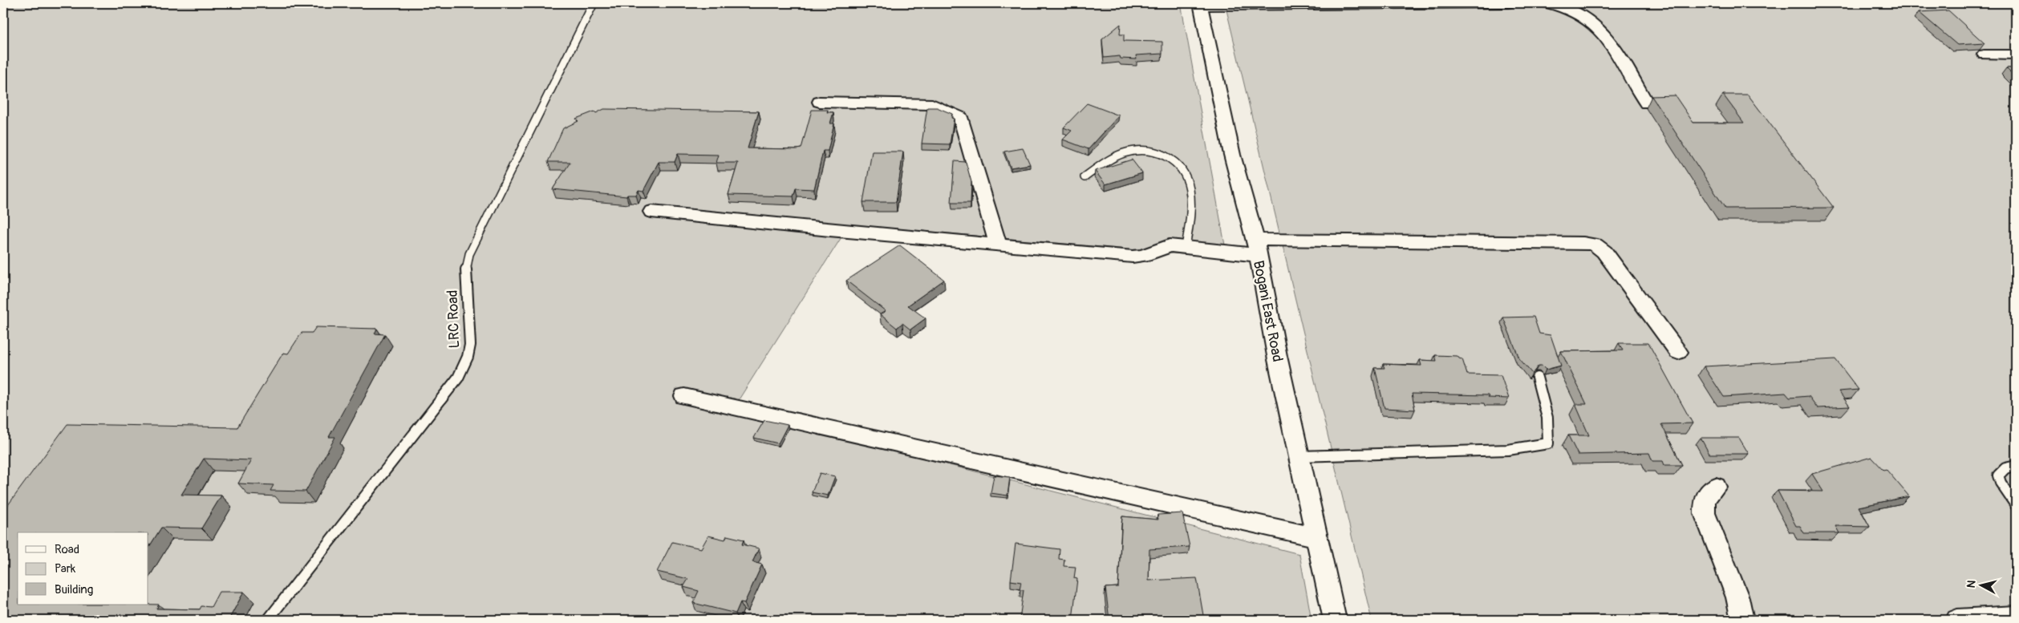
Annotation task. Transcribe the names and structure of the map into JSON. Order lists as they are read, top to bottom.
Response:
{
  "streets": {
    "street": ["Bogani East Road"],
    "lane": ["LRC Road"]
  },
  "legend": ["Road", "Park", "Building"],
  "north": "left"
}
